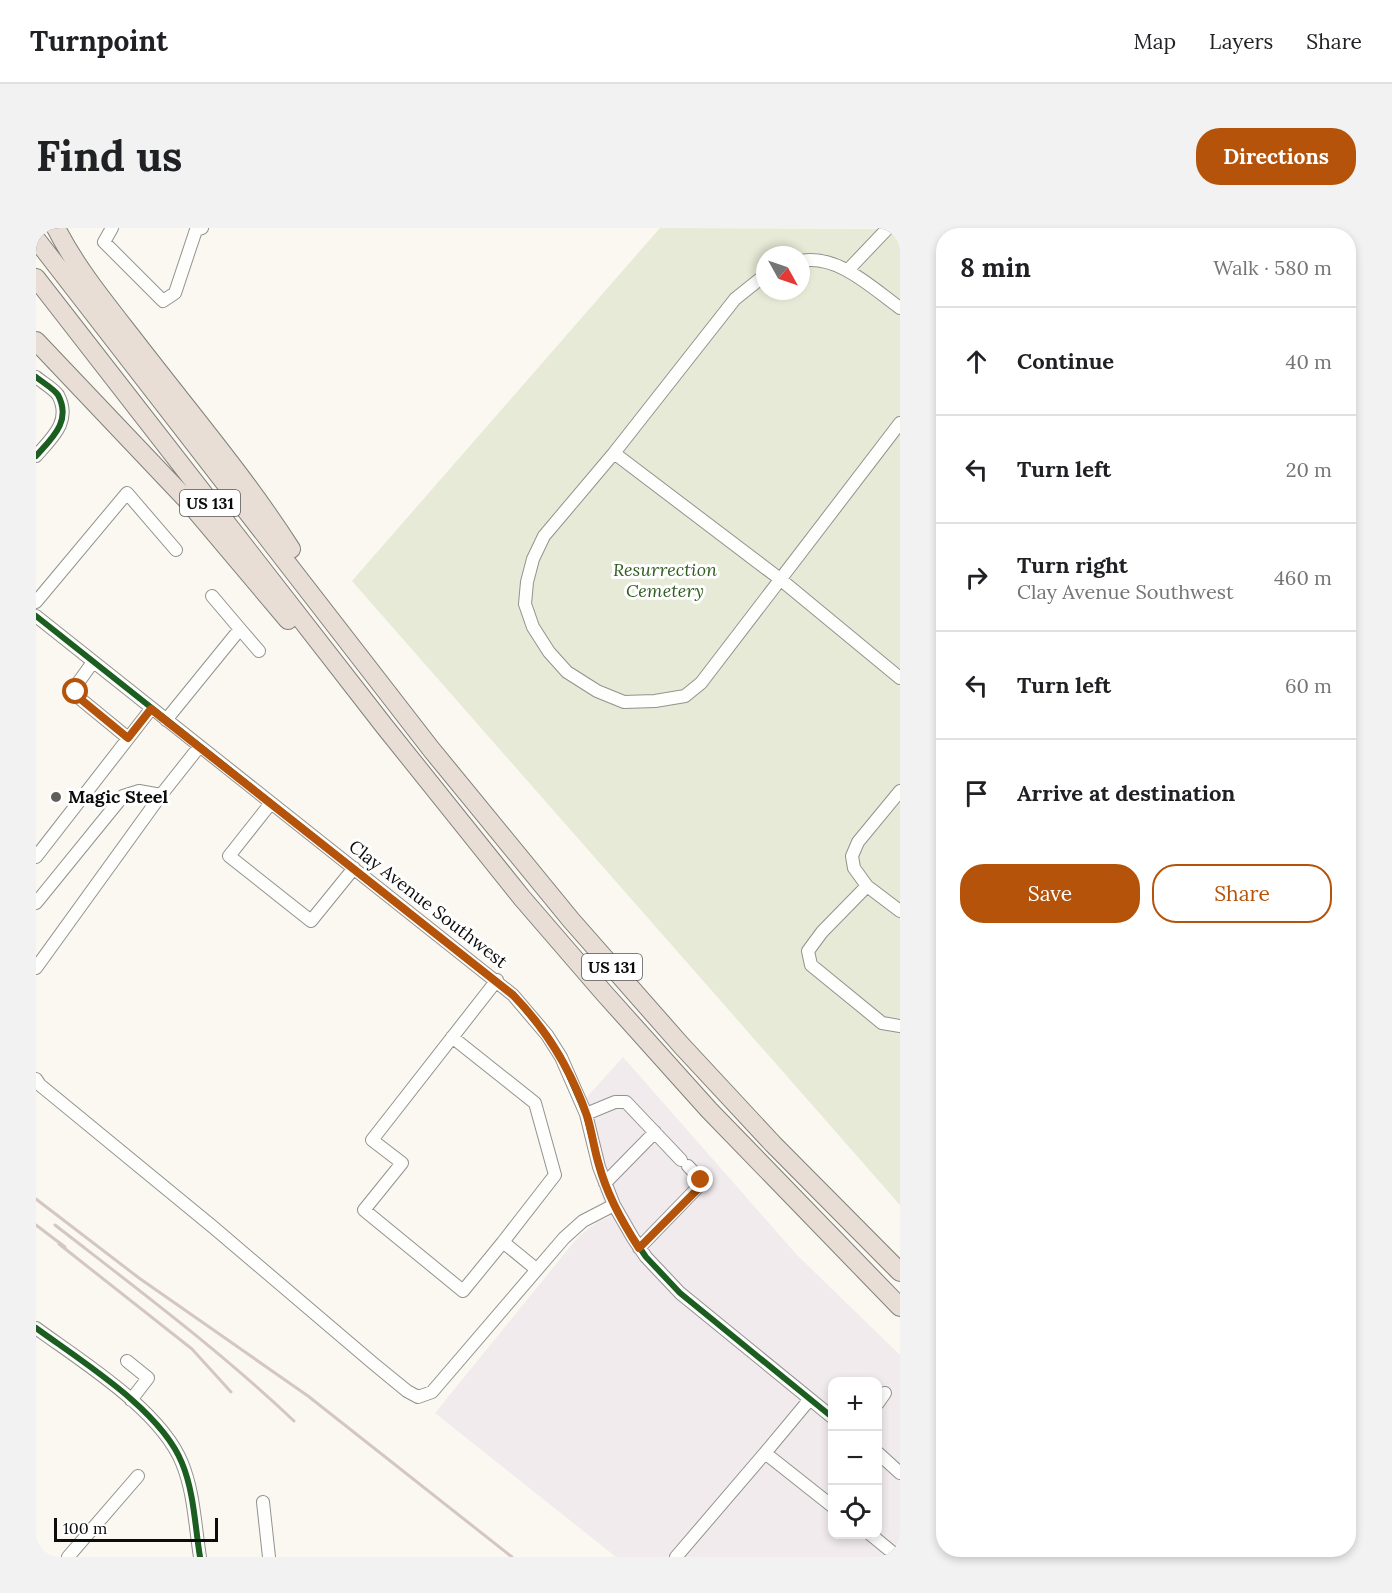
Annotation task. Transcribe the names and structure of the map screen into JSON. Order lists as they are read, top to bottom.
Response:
{
  "streets": {
    "highway": ["US 131"],
    "street": ["Clay Avenue Southwest"]
  },
  "parks": ["Resurrection Cemetery"],
  "places": ["Magic Steel"],
  "scale_bar": "100 m",
  "north": "bottom right",
  "page": {
    "header": "Turnpoint",
    "nav": ["Map", "Layers", "Share"],
    "buttons": [
      "Directions",
      ["Save", "Share"]
    ],
    "title": "Find us",
    "heading": ["8 min", "Walk · 580 m"],
    "list": [
      ["Continue", "40 m"],
      ["Turn left", "20 m"],
      ["Turn right", "Clay Avenue Southwest", "460 m"],
      ["Turn left", "60 m"],
      "Arrive at destination"
    ],
    "map_buttons": ["+", "−"],
    "scale": "100 m"
  }
}
